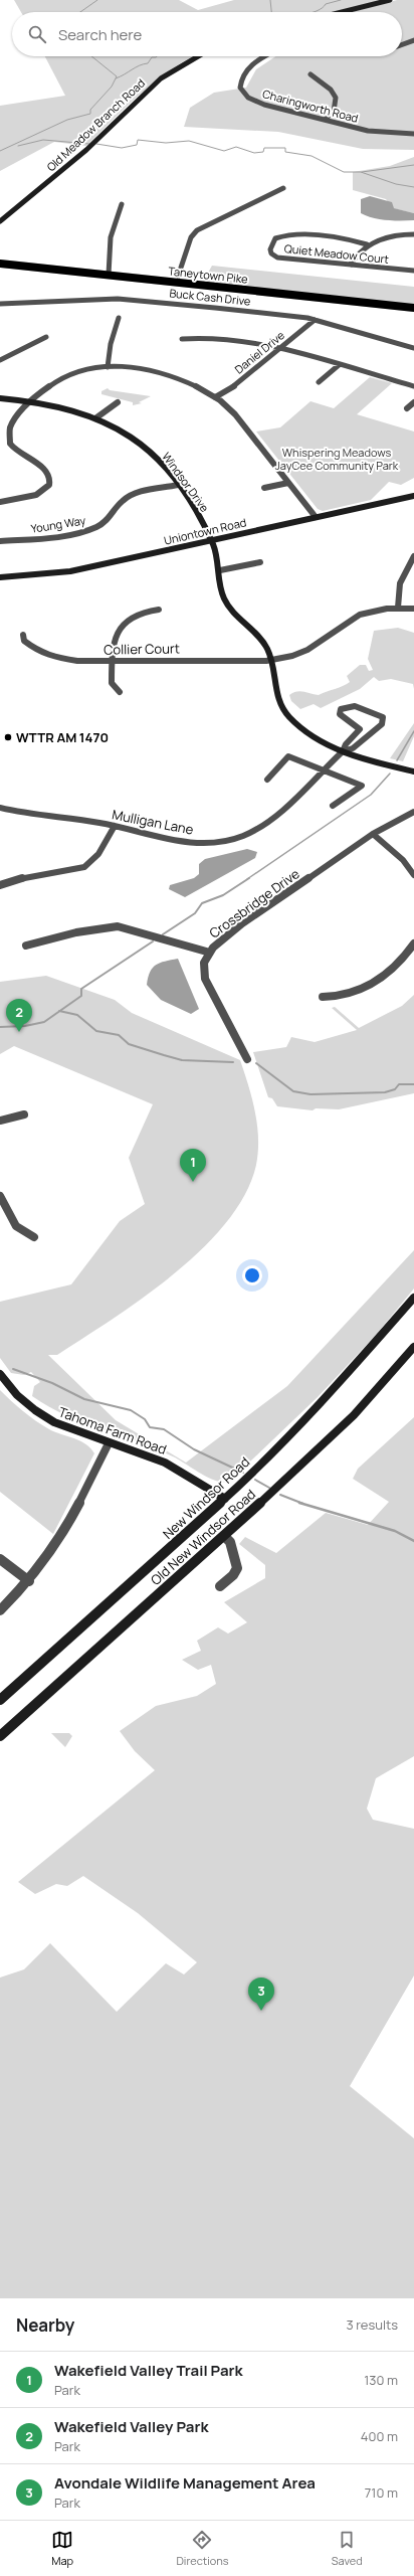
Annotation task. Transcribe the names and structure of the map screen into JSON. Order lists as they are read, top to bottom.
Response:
{
  "streets": {
    "highway": ["Taneytown Pike"],
    "street": [
      "Charingworth Road",
      "Old Meadow Branch Road",
      "Quiet Meadow Court",
      "Buck Cash Drive",
      "Daniel Drive",
      "Windsor Drive",
      "Young Way",
      "Uniontown Road",
      "Collier Court",
      "Mulligan Lane",
      "Crossbridge Drive",
      "Tahoma Farm Road",
      "New Windsor Road",
      "Old New Windsor Road"
    ]
  },
  "crossings": [
    ["Buck Cash Drive", "Daniel Drive"],
    ["Windsor Drive", "Young Way"],
    ["Windsor Drive", "Uniontown Road"],
    ["Windsor Drive", "Collier Court"],
    ["Windsor Drive", "Mulligan Lane"],
    ["Tahoma Farm Road", "New Windsor Road"]
  ],
  "parks": ["Whispering Meadows JayCee Community Park"],
  "places": ["WTTR AM 1470"],
  "page": {
    "search": "Search here",
    "pins": ["2", "1", "3"],
    "heading": ["Nearby", "3 results"],
    "list": [
      {
        "mark": "1",
        "name": "Wakefield Valley Trail Park",
        "note": "Park",
        "value": "130 m"
      },
      {
        "mark": "2",
        "name": "Wakefield Valley Park",
        "note": "Park",
        "value": "400 m"
      },
      {
        "mark": "3",
        "name": "Avondale Wildlife Management Area",
        "note": "Park",
        "value": "710 m"
      }
    ],
    "nav": ["Map", "Directions", "Saved"]
  }
}
